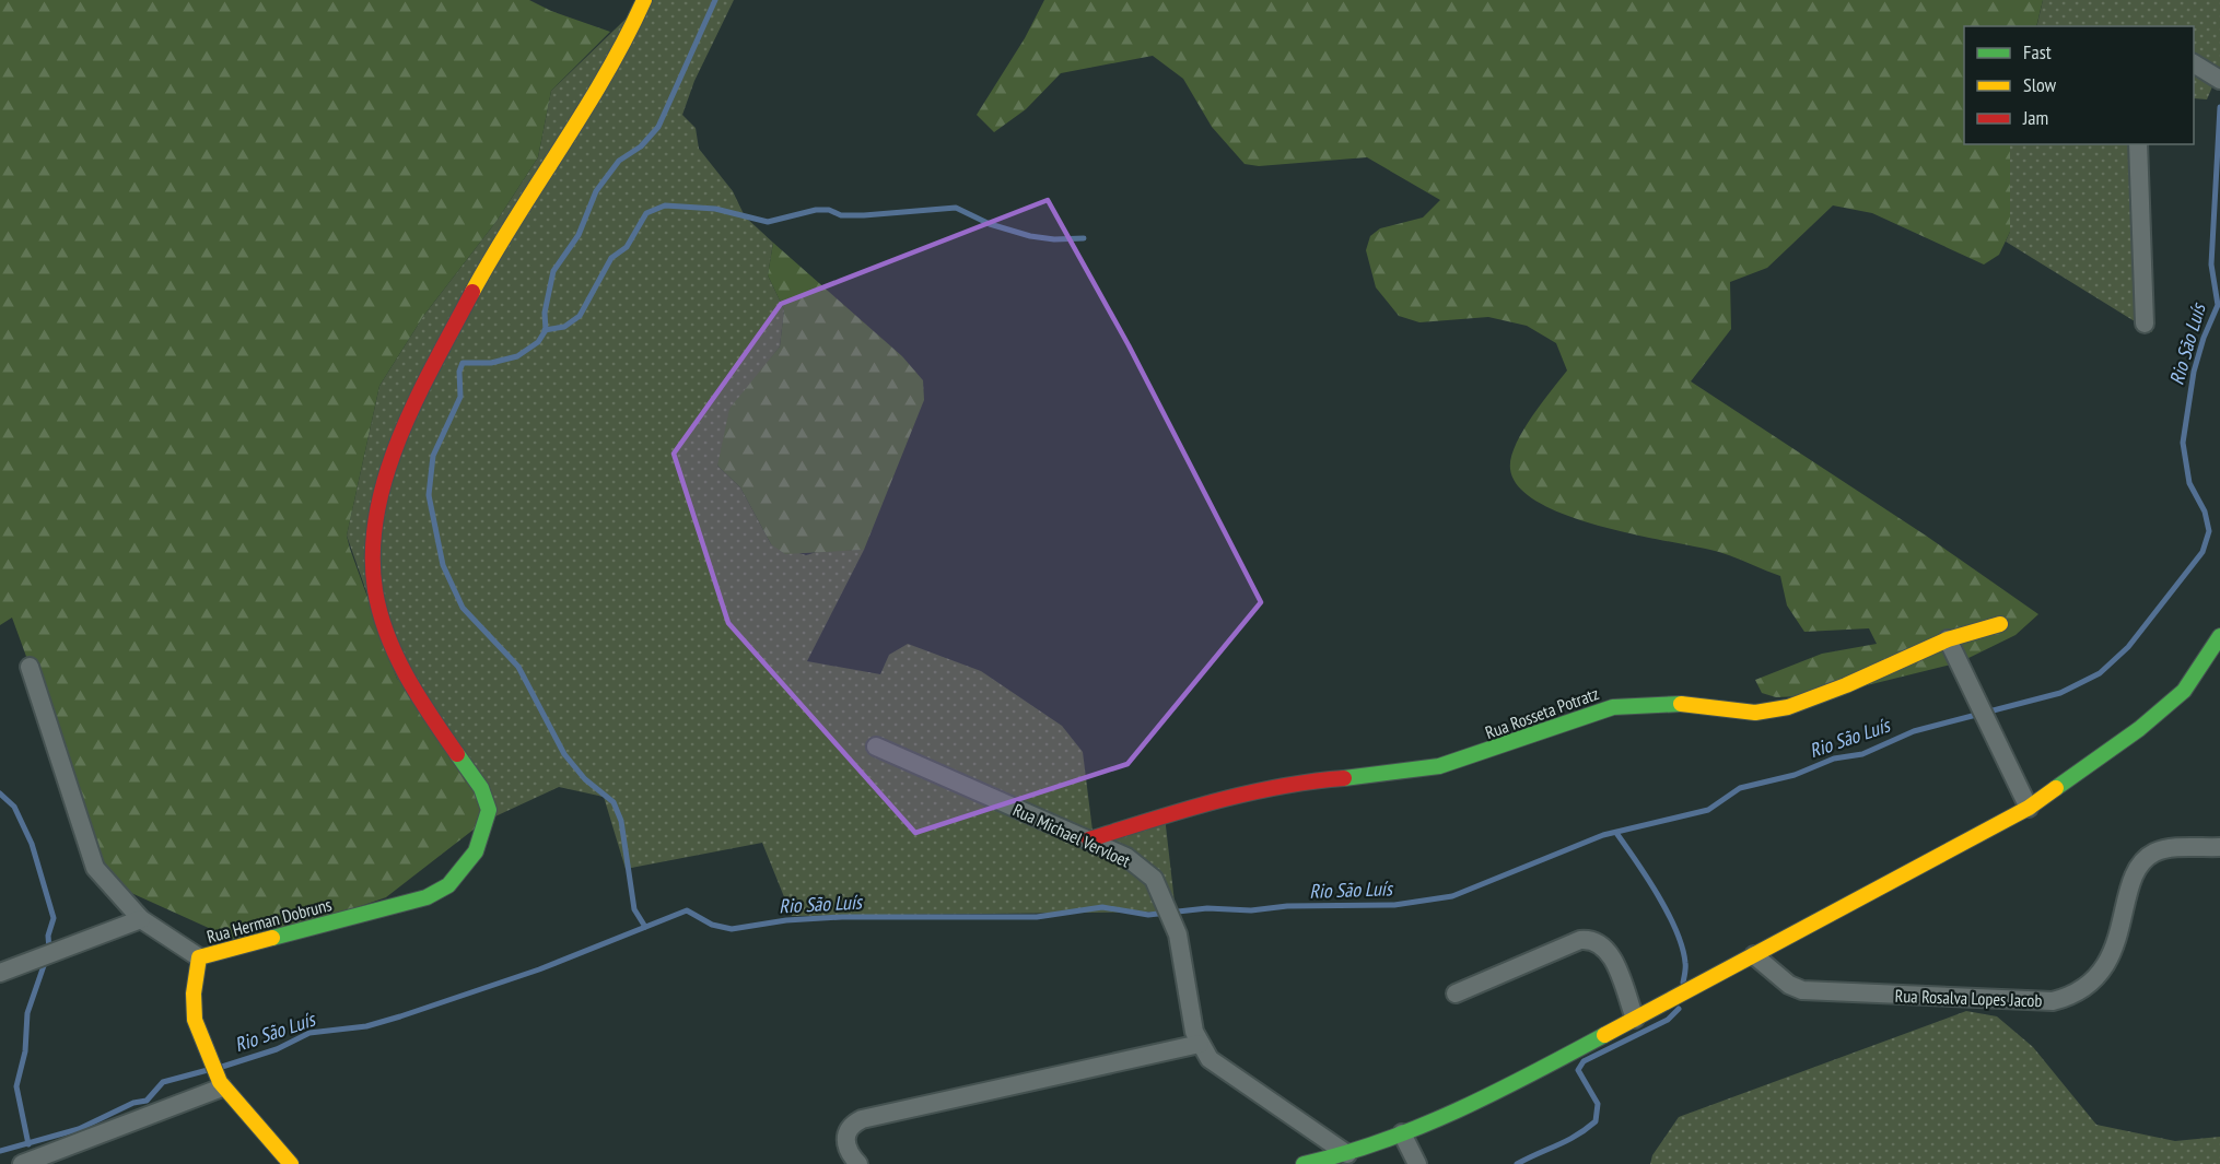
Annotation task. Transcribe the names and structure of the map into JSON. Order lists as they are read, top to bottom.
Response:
{
  "streets": {
    "street": [
      "Rua Rosseta Potratz",
      "Rua Michael Vervloet",
      "Rua Herman Dobruns",
      "Rua Rosalva Lopes Jacob"
    ]
  },
  "crossings": [
    ["Rua Rosseta Potratz", "Rua Michael Vervloet"]
  ],
  "water": ["Rio São Luís"],
  "legend": ["Fast", "Slow", "Jam"]
}
